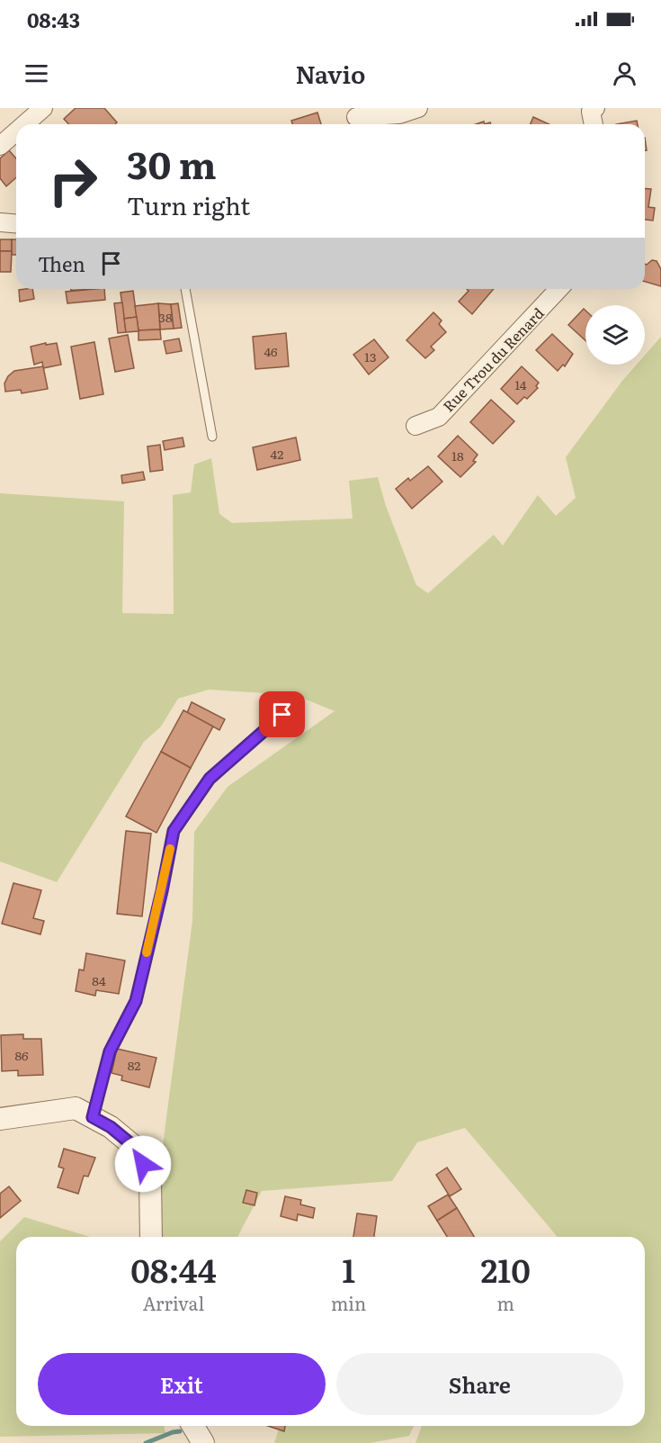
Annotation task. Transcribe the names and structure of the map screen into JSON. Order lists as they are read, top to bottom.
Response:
{
  "streets": {
    "street": ["Rue Trou du Renard"]
  },
  "house_numbers": [
    "38",
    "46",
    "13",
    "14",
    "42",
    "18",
    "84",
    "86",
    "82"
  ],
  "page": {
    "status": "08:43",
    "header": "Navio",
    "turn": ["30 m", "Turn right"],
    "then": "Then",
    "eta": [
      "08:44",
      "Arrival",
      "1",
      "min",
      "210",
      "m"
    ],
    "buttons": ["Exit", "Share"]
  }
}
